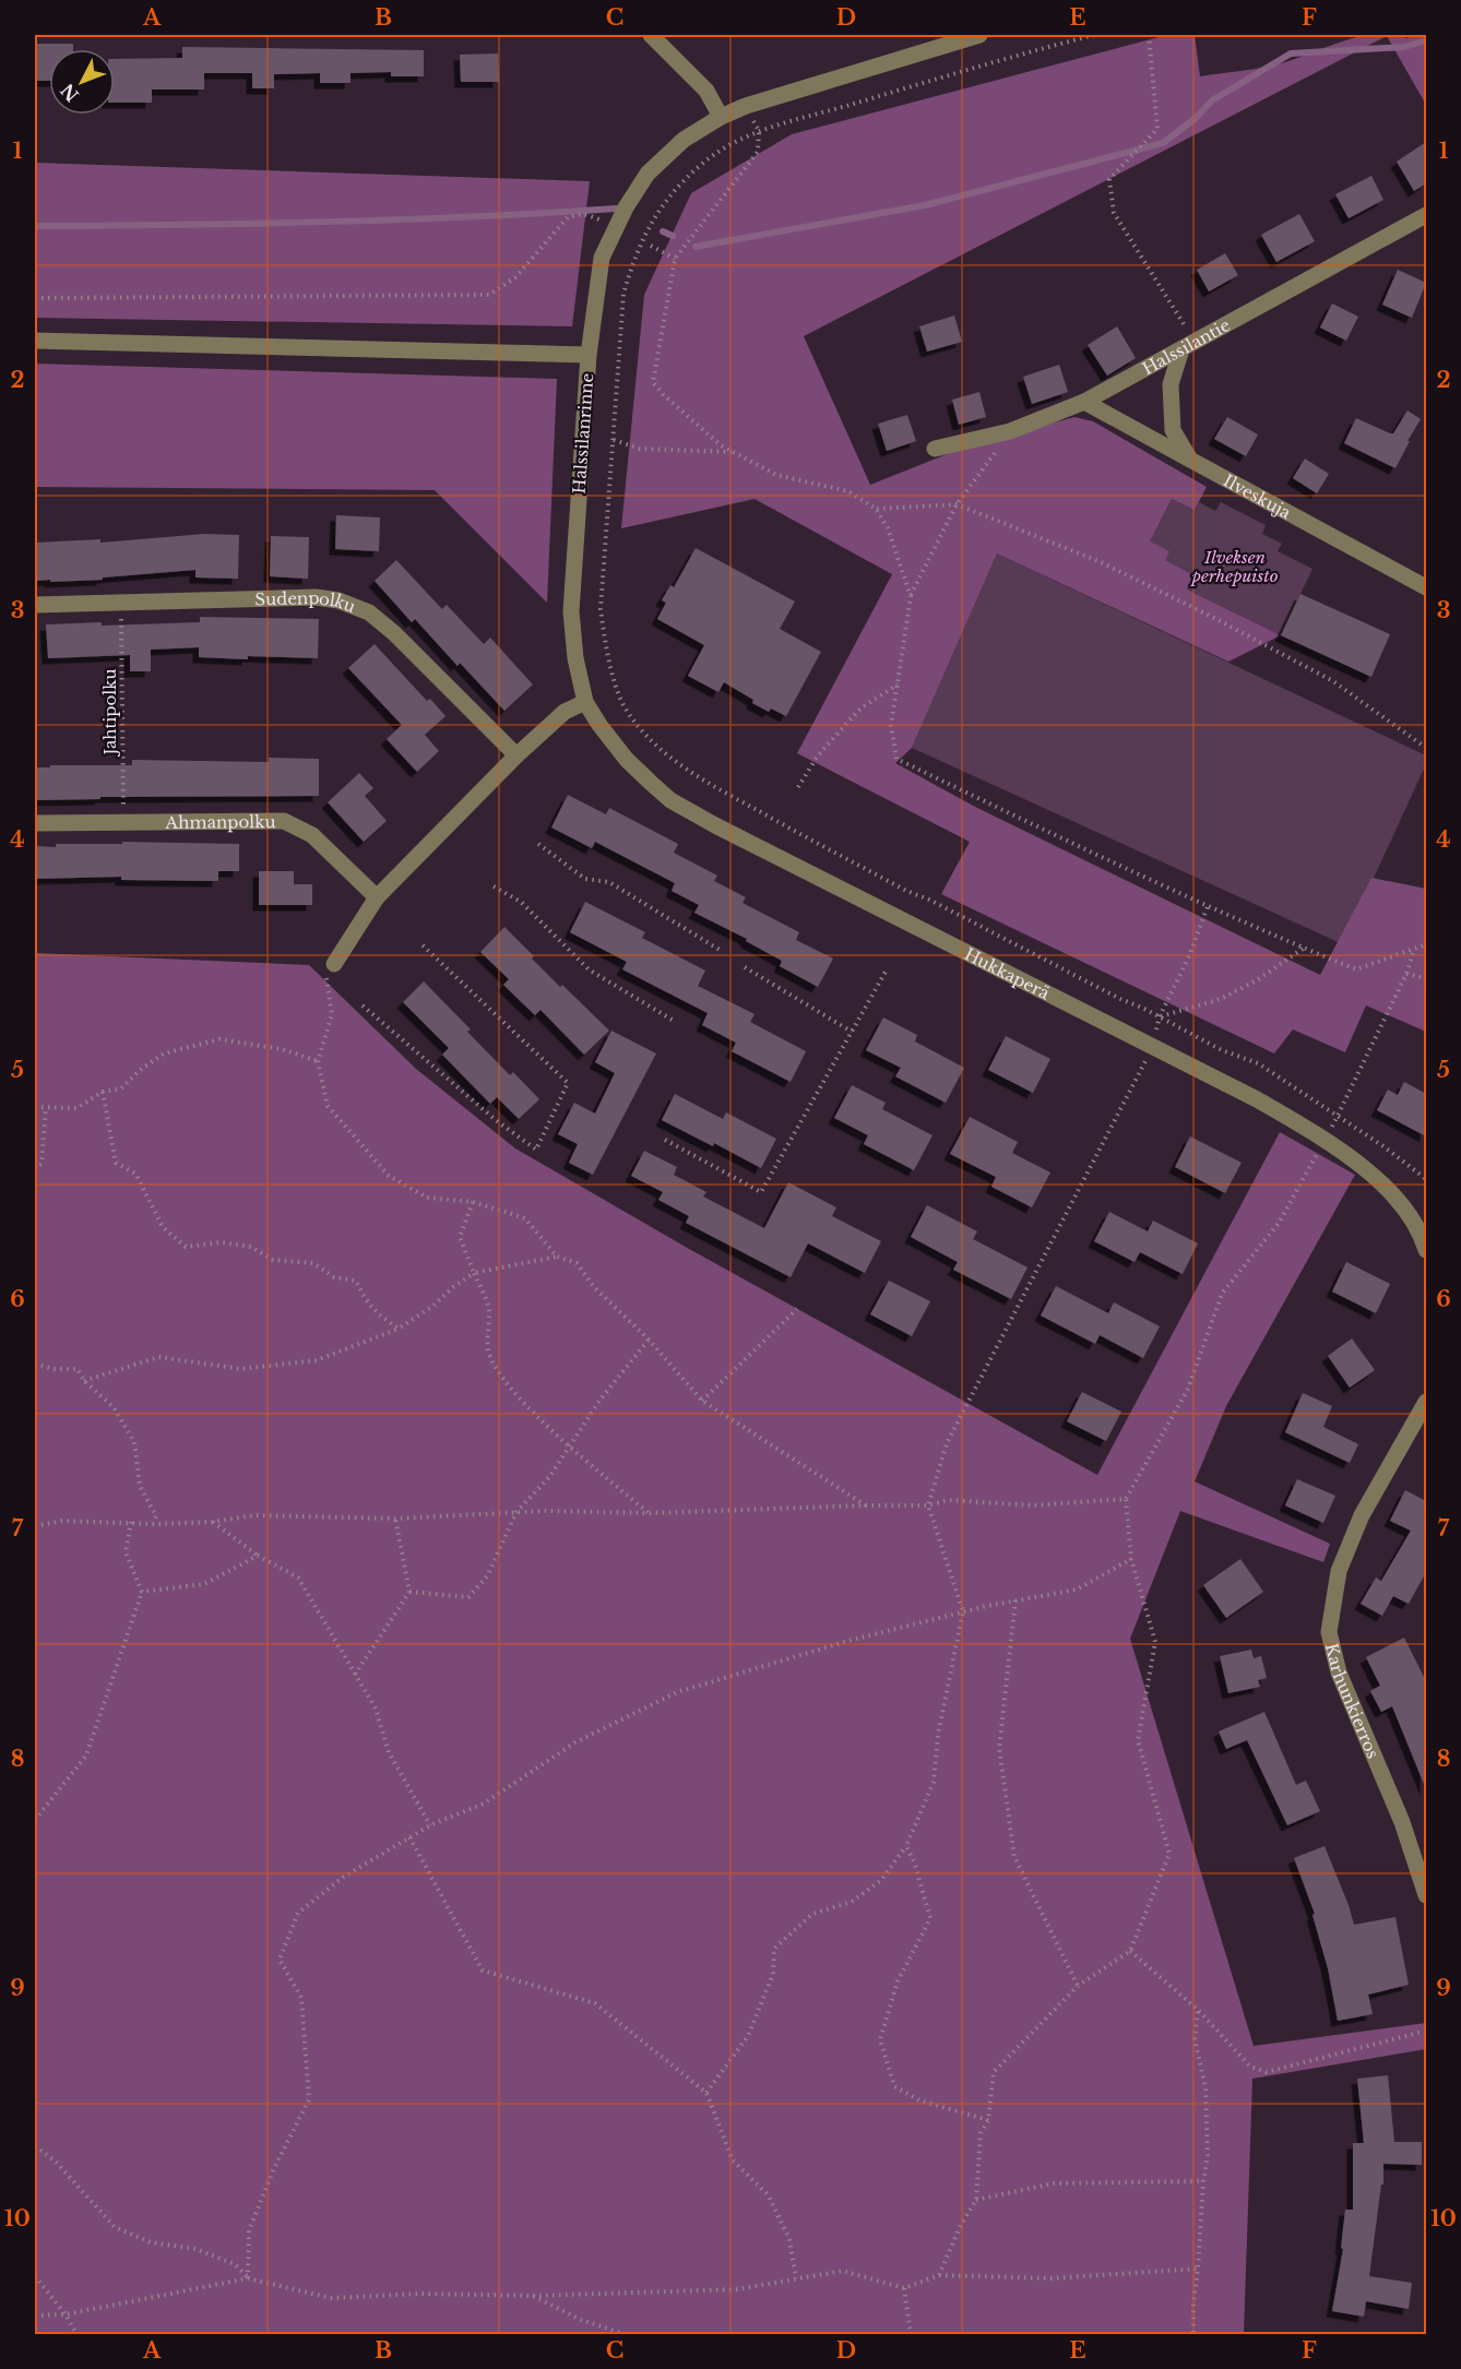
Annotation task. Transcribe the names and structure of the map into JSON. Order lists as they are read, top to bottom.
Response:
{
  "streets": {
    "street": [
      "Halssilantie",
      "Halssilanrinne",
      "Ilveskuja",
      "Sudenpolku",
      "Ahmanpolku",
      "Hukkaperä",
      "Karhunkierros"
    ],
    "path": ["Jahtipolku"]
  },
  "crossings": [
    ["Halssilantie", "Ilveskuja"],
    ["Halssilanrinne", "Hukkaperä"],
    ["Sudenpolku", "Jahtipolku"],
    ["Jahtipolku", "Ahmanpolku"]
  ],
  "parks": ["Ilveksen perhepuisto"],
  "north": "bottom left",
  "grid": {
    "columns": [
      "A",
      "B",
      "C",
      "D",
      "E",
      "F"
    ],
    "rows": [
      "1",
      "2",
      "3",
      "4",
      "5",
      "6",
      "7",
      "8",
      "9",
      "10"
    ]
  }
}
